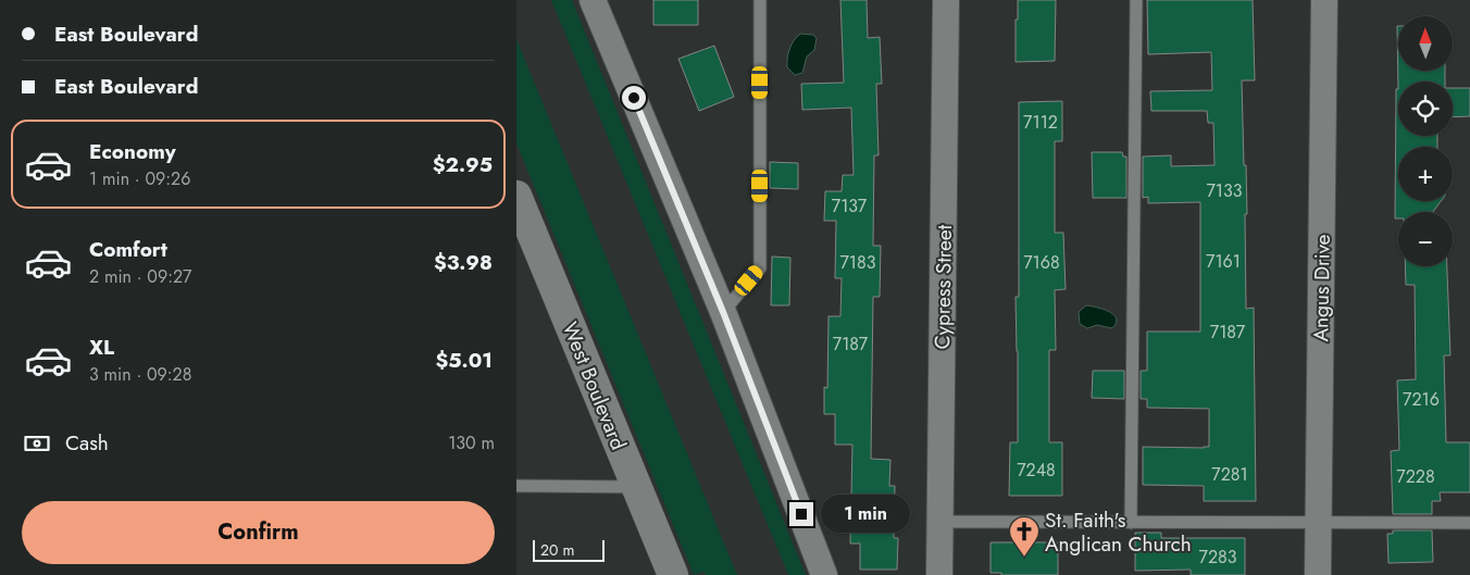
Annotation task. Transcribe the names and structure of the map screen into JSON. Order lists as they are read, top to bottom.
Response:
{
  "streets": {
    "street": ["Cypress Street", "Angus Drive", "West Boulevard"]
  },
  "places": {
    "church": ["St. Faith's Anglican Church"]
  },
  "house_numbers": [
    "7112",
    "7133",
    "7137",
    "7161",
    "7183",
    "7168",
    "7187",
    "7187",
    "7216",
    "7248",
    "7281",
    "7228",
    "7283"
  ],
  "scale_bar": "20 m",
  "north": "top",
  "page": {
    "banner": ["East Boulevard", "East Boulevard"],
    "map_buttons": ["+", "−"],
    "list": [
      {
        "name": "Economy",
        "note": "1 min · 09:26",
        "value": "$2.95"
      },
      {
        "name": "Comfort",
        "note": "2 min · 09:27",
        "value": "$3.98"
      },
      {
        "name": "XL",
        "note": "3 min · 09:28",
        "value": "$5.01"
      }
    ],
    "pay": ["Cash", "130 m"],
    "buttons": "Confirm",
    "bubble": "1 min",
    "scale": "20 m"
  }
}
